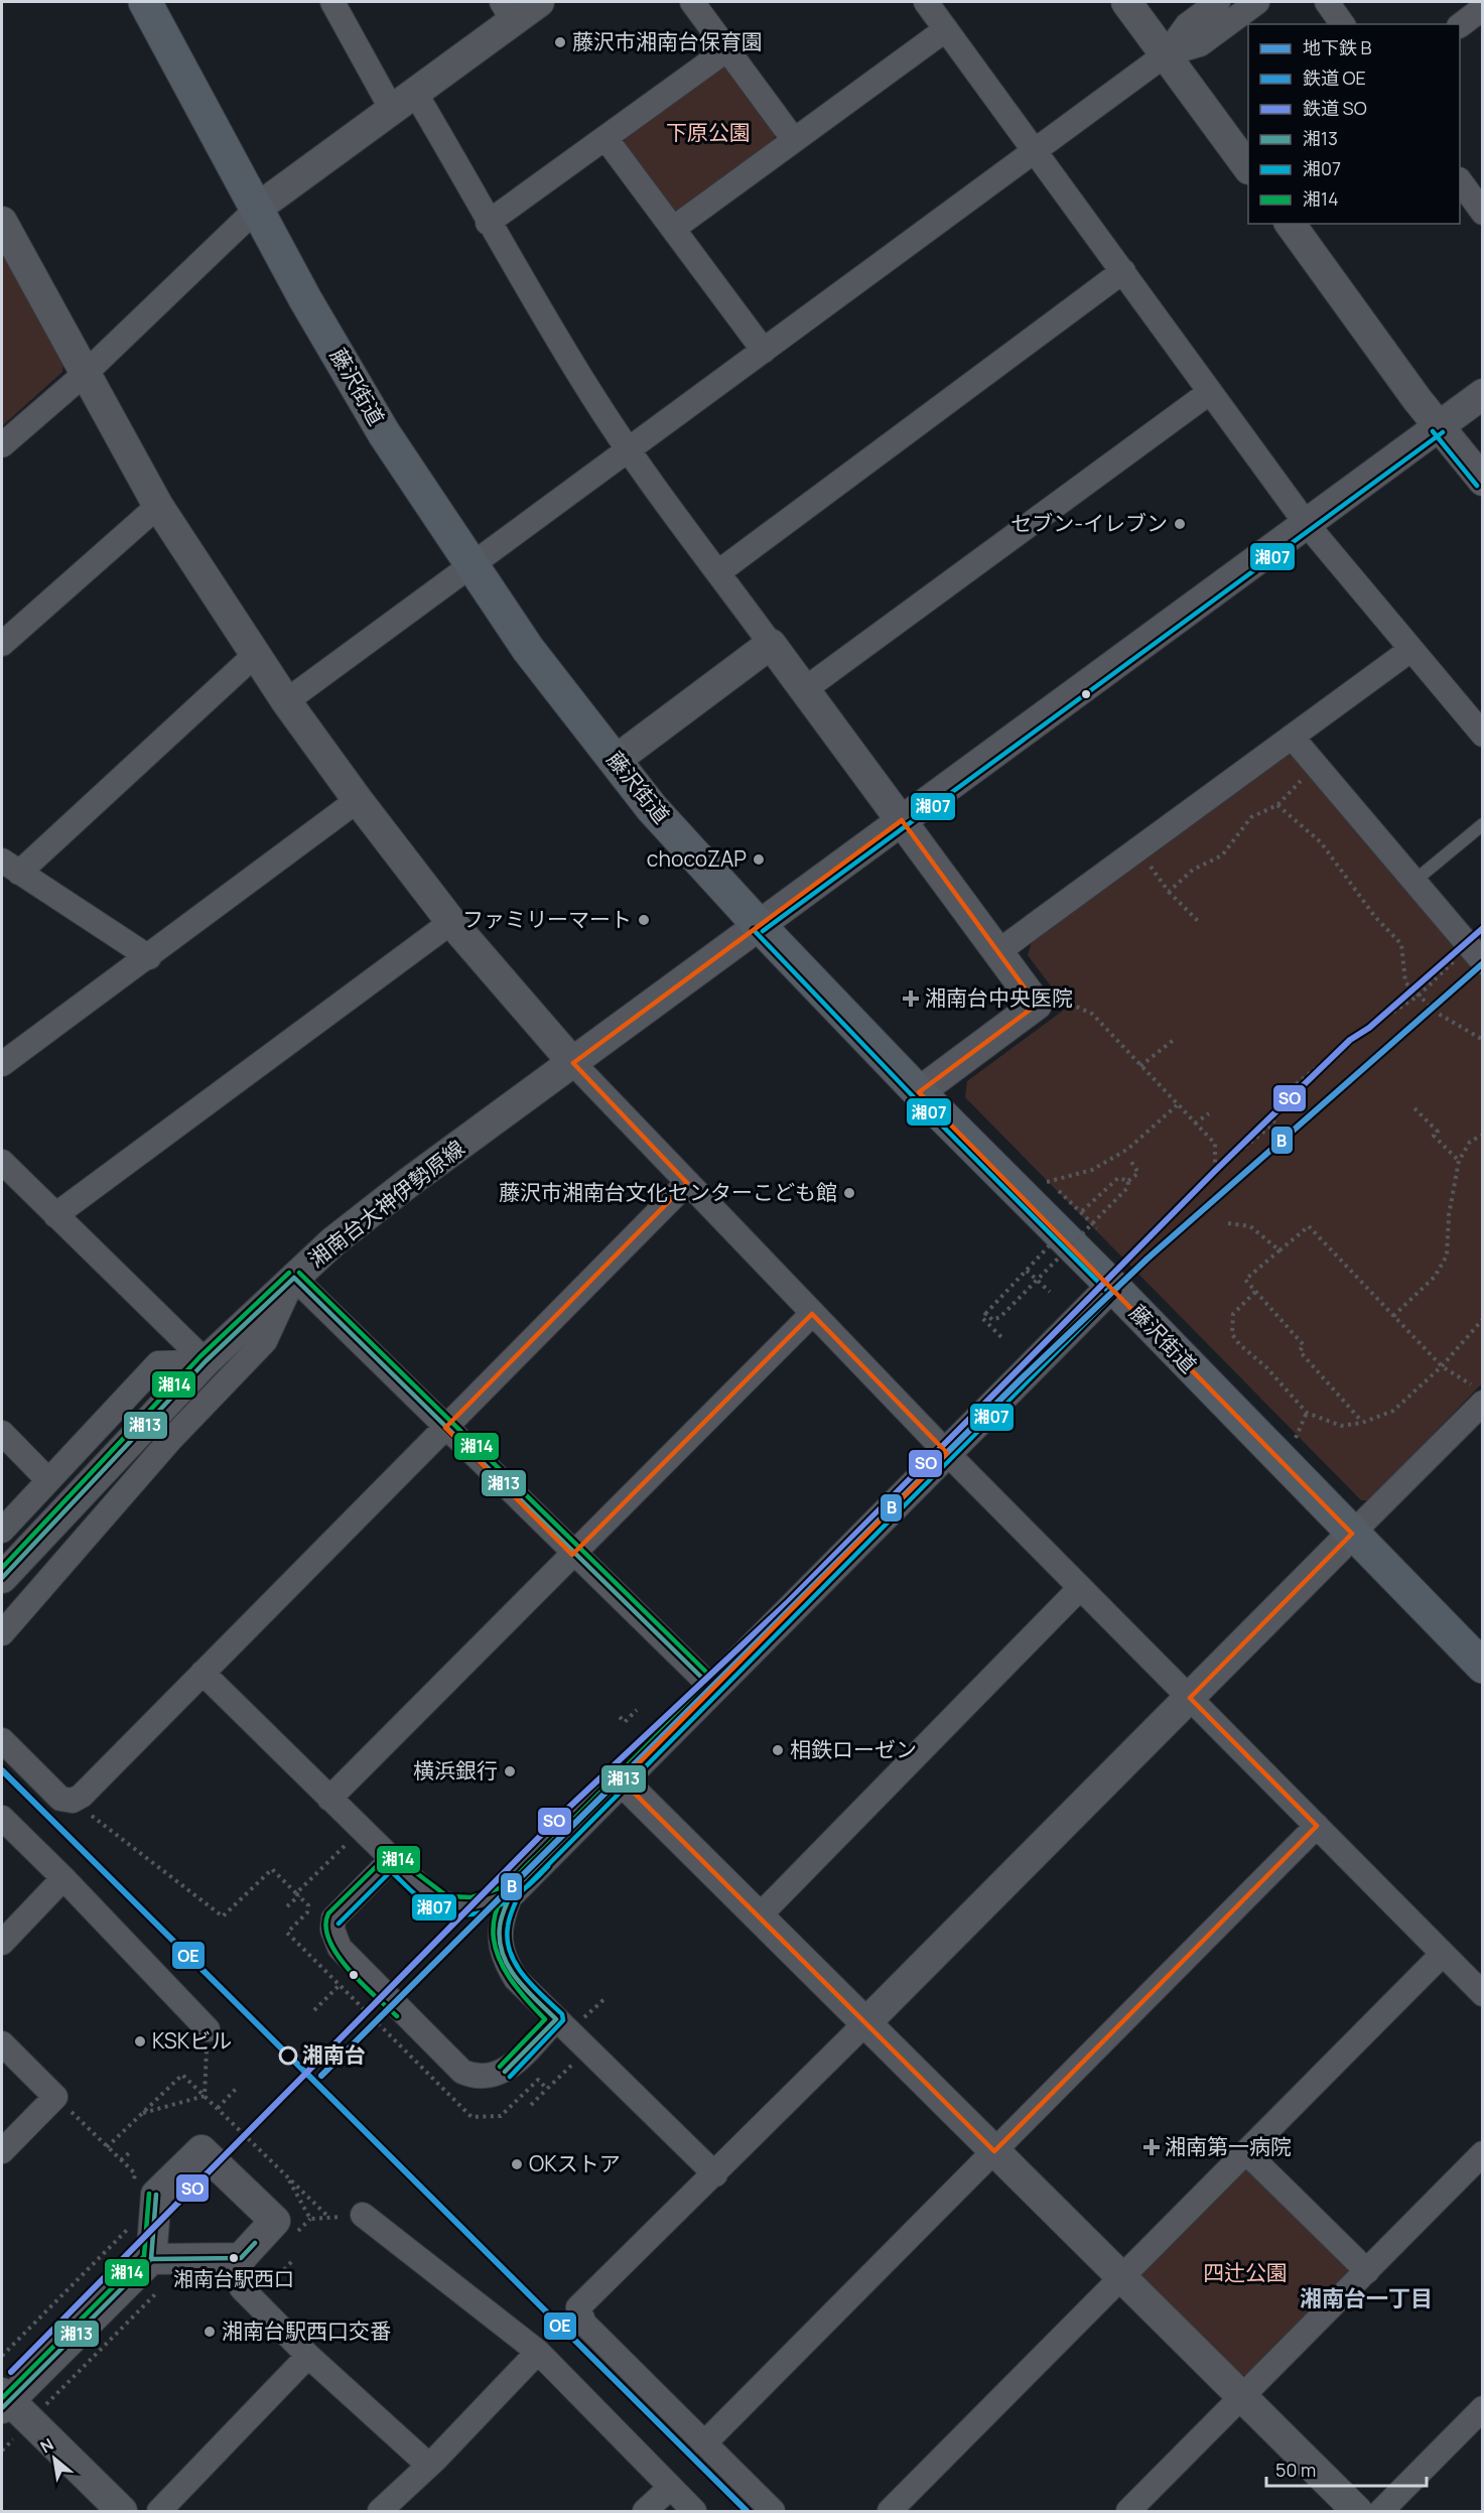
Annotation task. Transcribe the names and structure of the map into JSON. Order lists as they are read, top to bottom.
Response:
{
  "streets": {
    "highway": ["藤沢街道"],
    "street": ["湘南台大神伊勢原線"]
  },
  "crossings": [
    ["藤沢街道", "湘南台大神伊勢原線"]
  ],
  "districts": ["湘南台一丁目"],
  "parks": ["下原公園", "四辻公園"],
  "places": {
    "other": [
      "藤沢市湘南台保育園",
      "セブン-イレブン",
      "chocoZAP",
      "ファミリーマート",
      "藤沢市湘南台文化センターこども館",
      "相鉄ローゼン",
      "横浜銀行",
      "KSKビル",
      "湘南台",
      "OKストア",
      "湘南台駅西口",
      "湘南台駅西口交番"
    ],
    "health": ["湘南台中央医院", "湘南第一病院"]
  },
  "lines": [
    "transit line 湘07",
    "rail line SO",
    "metro line B",
    "transit line 湘14",
    "transit line 湘13",
    "rail line OE"
  ],
  "legend": [
    "地下鉄 B",
    "鉄道 OE",
    "鉄道 SO",
    "湘13",
    "湘07",
    "湘14"
  ],
  "scale_bar": "50 m",
  "north": "top left"
}
